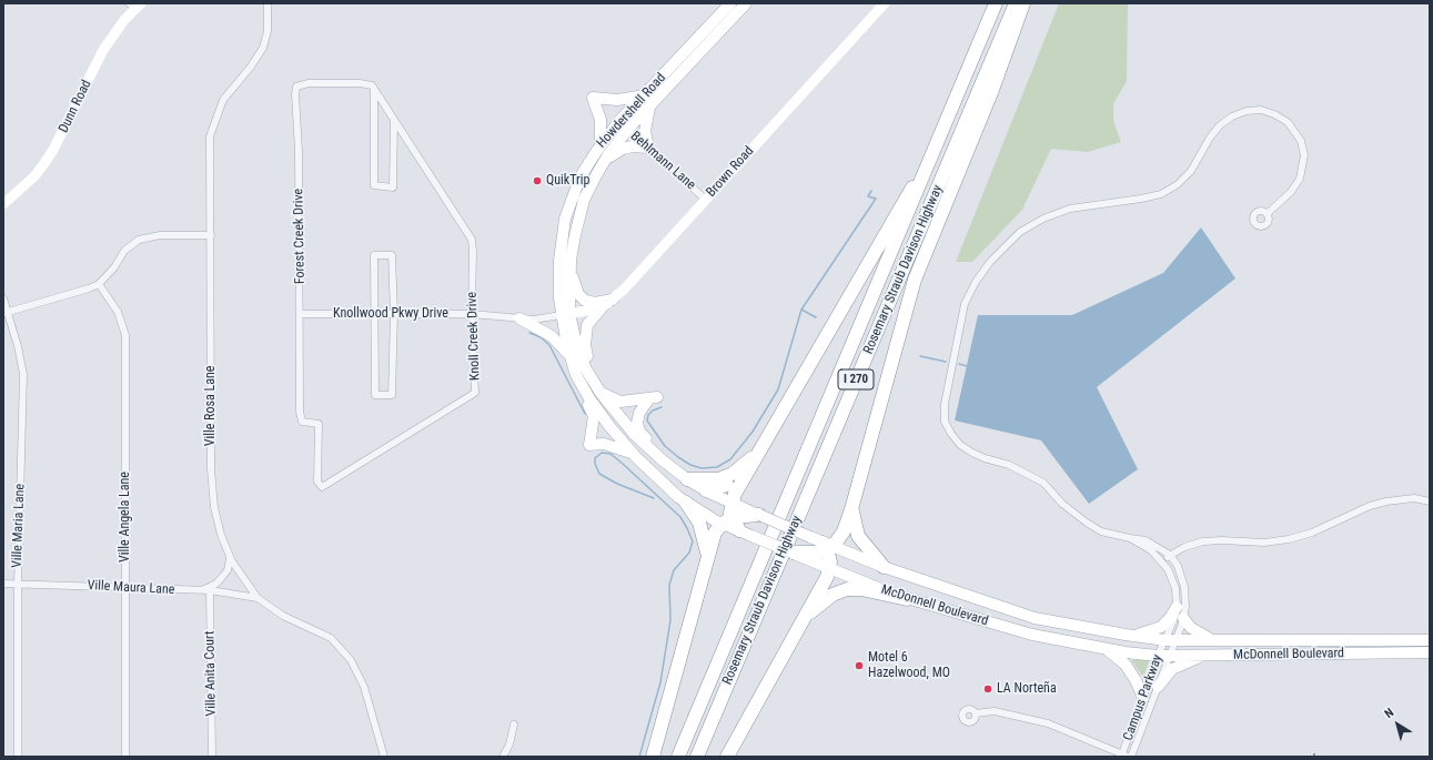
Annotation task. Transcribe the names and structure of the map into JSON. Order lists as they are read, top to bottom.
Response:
{
  "streets": {
    "highway": ["Rosemary Straub Davison Highway", "I 270"],
    "main road": ["Howdershell Road", "McDonnell Boulevard"],
    "street": [
      "Dunn Road",
      "Behlmann Lane",
      "Brown Road",
      "Forest Creek Drive",
      "Knollwood Pkwy Drive",
      "Knoll Creek Drive",
      "Ville Rosa Lane",
      "Ville Angela Lane",
      "Ville Maria Lane",
      "Ville Maura Lane",
      "Ville Anita Court",
      "Campus Parkway"
    ]
  },
  "crossings": [
    ["Howdershell Road", "Behlmann Lane"],
    ["Howdershell Road", "Knollwood Pkwy Drive"],
    ["Howdershell Road", "McDonnell Boulevard"],
    ["Behlmann Lane", "Brown Road"],
    ["Forest Creek Drive", "Knollwood Pkwy Drive"],
    ["Forest Creek Drive", "Knoll Creek Drive"],
    ["Knollwood Pkwy Drive", "Knoll Creek Drive"],
    ["Knollwood Pkwy Drive", "McDonnell Boulevard"],
    ["Ville Rosa Lane", "Ville Maura Lane"],
    ["Ville Angela Lane", "Ville Maura Lane"],
    ["Ville Maria Lane", "Ville Maura Lane"],
    ["Ville Maura Lane", "Ville Anita Court"],
    ["McDonnell Boulevard", "Campus Parkway"]
  ],
  "places": ["QuikTrip", "Motel 6 Hazelwood, MO", "LA Norteña"],
  "north": "top left"
}
